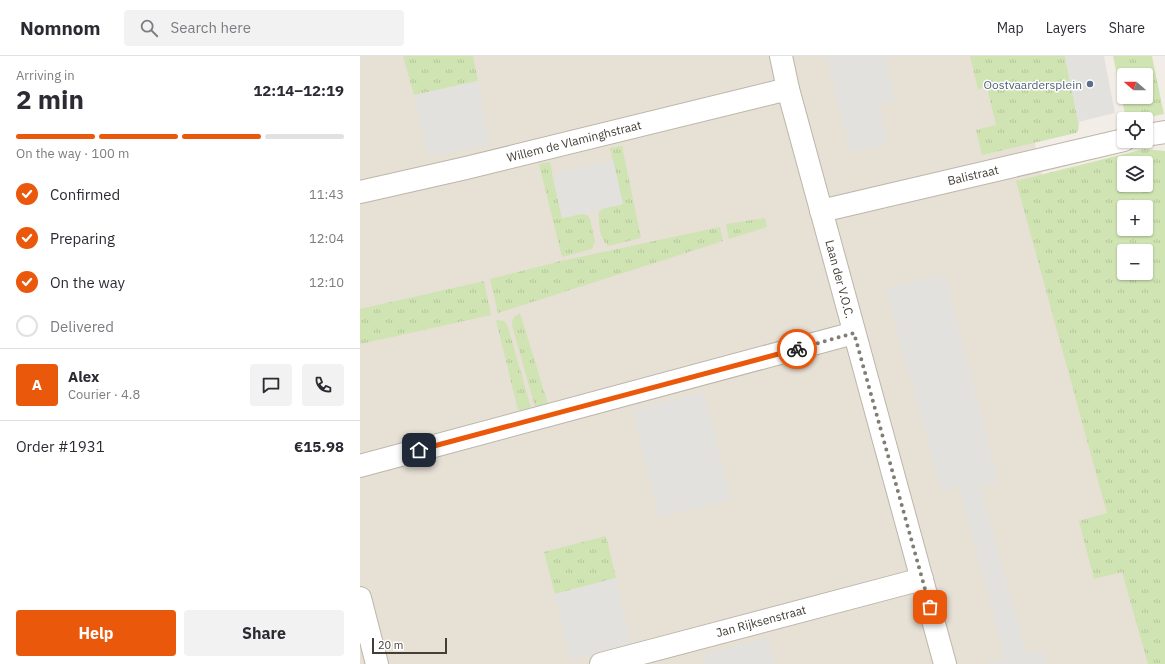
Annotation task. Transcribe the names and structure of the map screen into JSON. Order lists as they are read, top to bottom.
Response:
{
  "streets": {
    "street": [
      "Willem de Vlaminghstraat",
      "Balistraat",
      "Laan der V.O.C.",
      "Jan Rijksenstraat"
    ]
  },
  "crossings": [
    ["Willem de Vlaminghstraat", "Laan der V.O.C."],
    ["Balistraat", "Laan der V.O.C."],
    ["Laan der V.O.C.", "Jan Rijksenstraat"]
  ],
  "places": ["Oostvaardersplein"],
  "scale_bar": "20 m",
  "north": "left",
  "page": {
    "header": "Nomnom",
    "search": "Search here",
    "nav": ["Map", "Layers", "Share"],
    "heading": ["2 min", "Arriving in", "12:14–12:19"],
    "panel": [
      "Alex",
      "Courier · 4.8",
      "Order #1931",
      "€15.98"
    ],
    "map_buttons": ["+", "−"],
    "bar": "On the way · 100 m",
    "list": [
      ["Confirmed", "11:43"],
      ["Preparing", "12:04"],
      ["On the way", "12:10"],
      "Delivered"
    ],
    "round": "A",
    "buttons": ["Help", "Share"],
    "scale": "20 m"
  }
}
